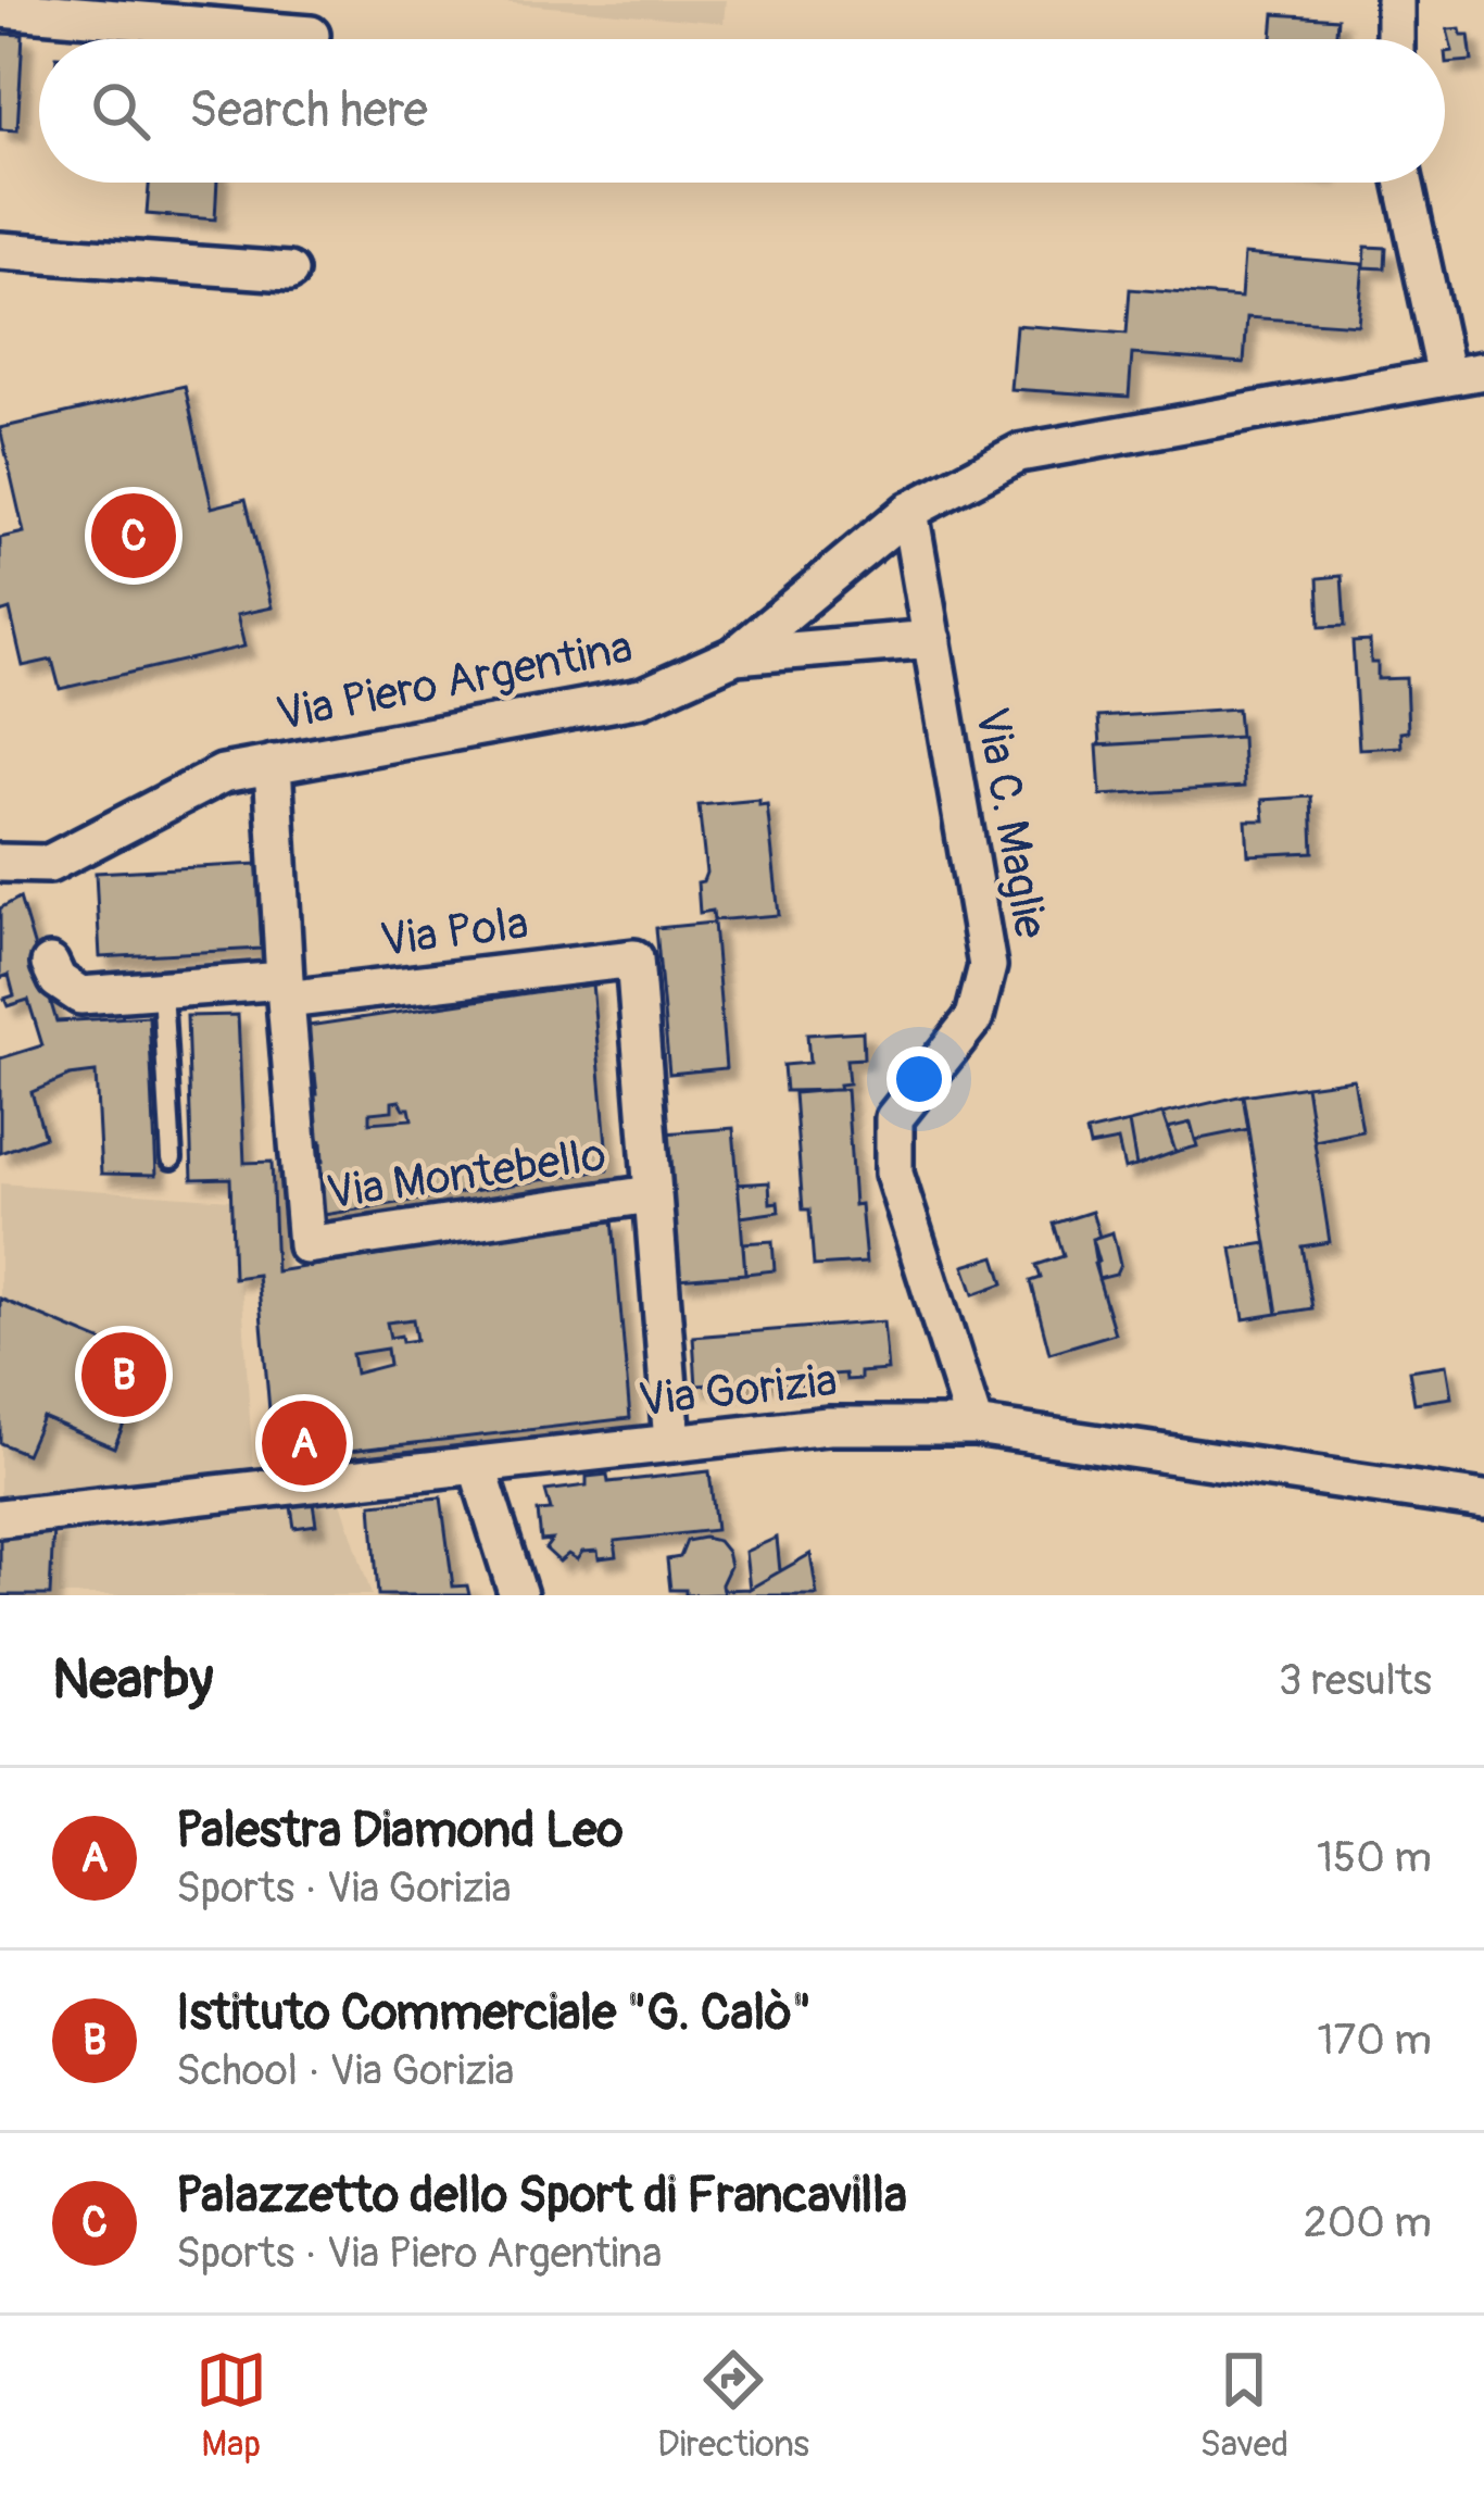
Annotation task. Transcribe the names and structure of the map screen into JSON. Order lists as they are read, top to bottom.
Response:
{
  "streets": {
    "street": [
      "Via Piero Argentina",
      "Via C. Maglie",
      "Via Pola",
      "Via Montebello",
      "Via Gorizia"
    ]
  },
  "crossings": [
    ["Via Piero Argentina", "Via C. Maglie"],
    ["Via C. Maglie", "Via Gorizia"],
    ["Via Pola", "Via Montebello"]
  ],
  "page": {
    "search": "Search here",
    "pins": ["C", "B", "A"],
    "heading": ["Nearby", "3 results"],
    "list": [
      {
        "mark": "A",
        "name": "Palestra Diamond Leo",
        "note": "Sports · Via Gorizia",
        "value": "150 m"
      },
      {
        "mark": "B",
        "name": "Istituto Commerciale \"G. Calò\"",
        "note": "School · Via Gorizia",
        "value": "170 m"
      },
      {
        "mark": "C",
        "name": "Palazzetto dello Sport di Francavilla",
        "note": "Sports · Via Piero Argentina",
        "value": "200 m"
      }
    ],
    "nav": ["Map", "Directions", "Saved"]
  }
}
